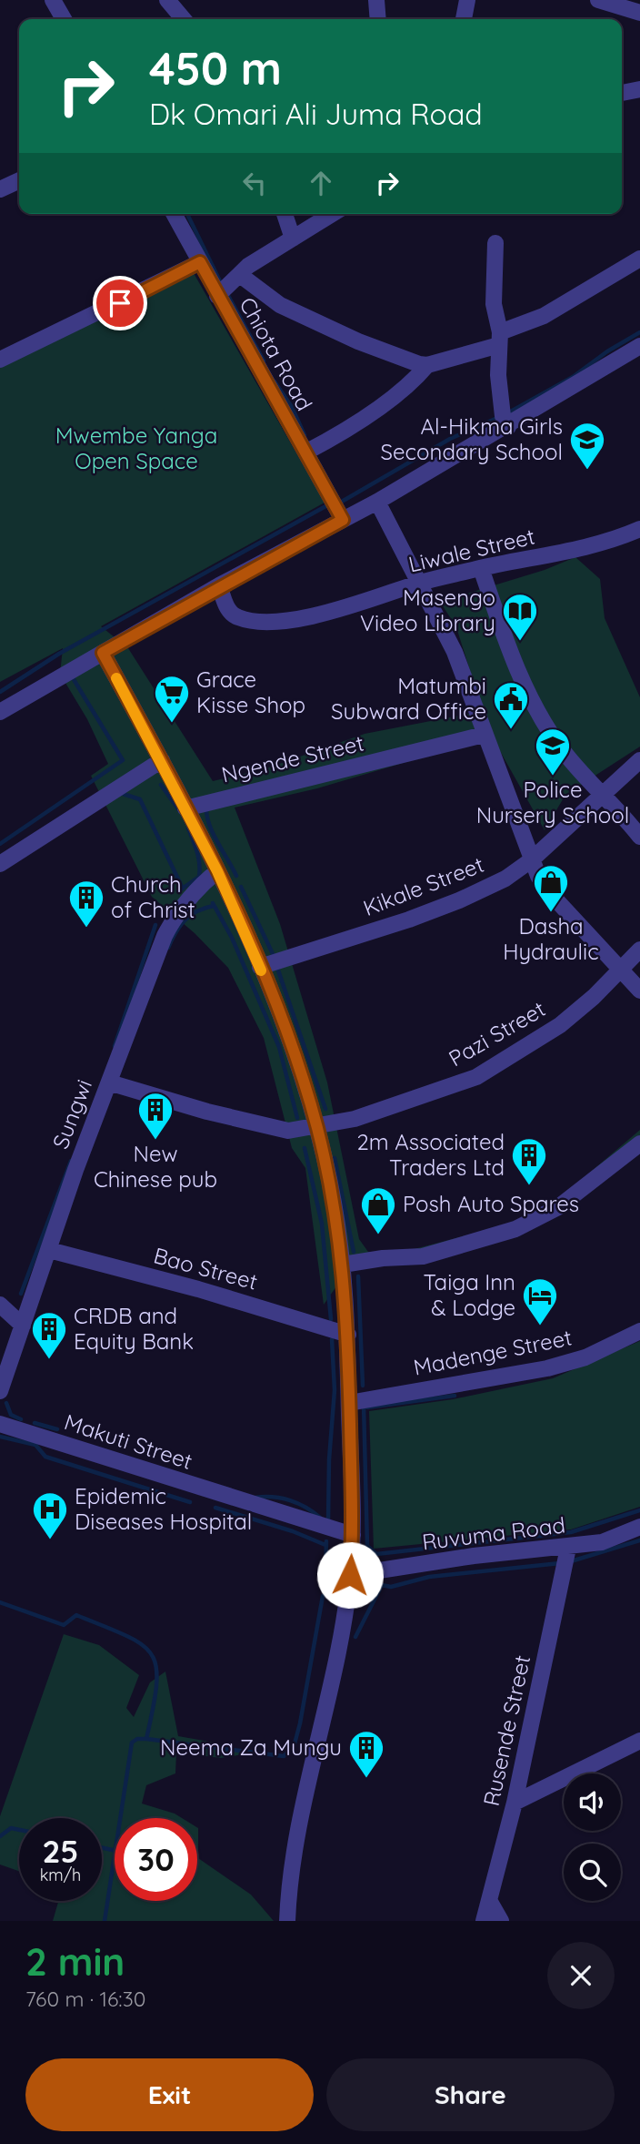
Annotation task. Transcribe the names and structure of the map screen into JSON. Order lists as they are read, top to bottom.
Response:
{
  "streets": {
    "street": [
      "Chiota Road",
      "Liwale Street",
      "Ngende Street",
      "Kikale Street",
      "Pazi Street",
      "Sungwi",
      "Bao Street",
      "Madenge Street",
      "Makuti Street",
      "Ruvuma Road",
      "Rusende Street"
    ]
  },
  "crossings": [
    ["Pazi Street", "Sungwi"],
    ["Sungwi", "Bao Street"],
    ["Ruvuma Road", "Rusende Street"]
  ],
  "parks": ["Mwembe Yanga Open Space"],
  "places": {
    "school or university": ["Al-Hikma Girls Secondary School", "Police Nursery School"],
    "library": ["Masengo Video Library"],
    "supermarket": ["Grace Kisse Shop"],
    "public building": ["Matumbi Subward Office"],
    "shop": ["Dasha Hydraulic", "Posh Auto Spares"],
    "building": [
      "Church of Christ",
      "New Chinese pub",
      "2m Associated Traders Ltd",
      "CRDB and Equity Bank",
      "Neema Za Mungu"
    ],
    "hotel": ["Taiga Inn & Lodge"],
    "hospital": ["Epidemic Diseases Hospital"]
  },
  "page": {
    "turn": ["450 m", "Dk Omari Ali Juma Road"],
    "speed": "25 km/h",
    "limit": "30",
    "heading": ["2 min", "760 m · 16:30"],
    "buttons": ["Exit", "Share"]
  }
}
